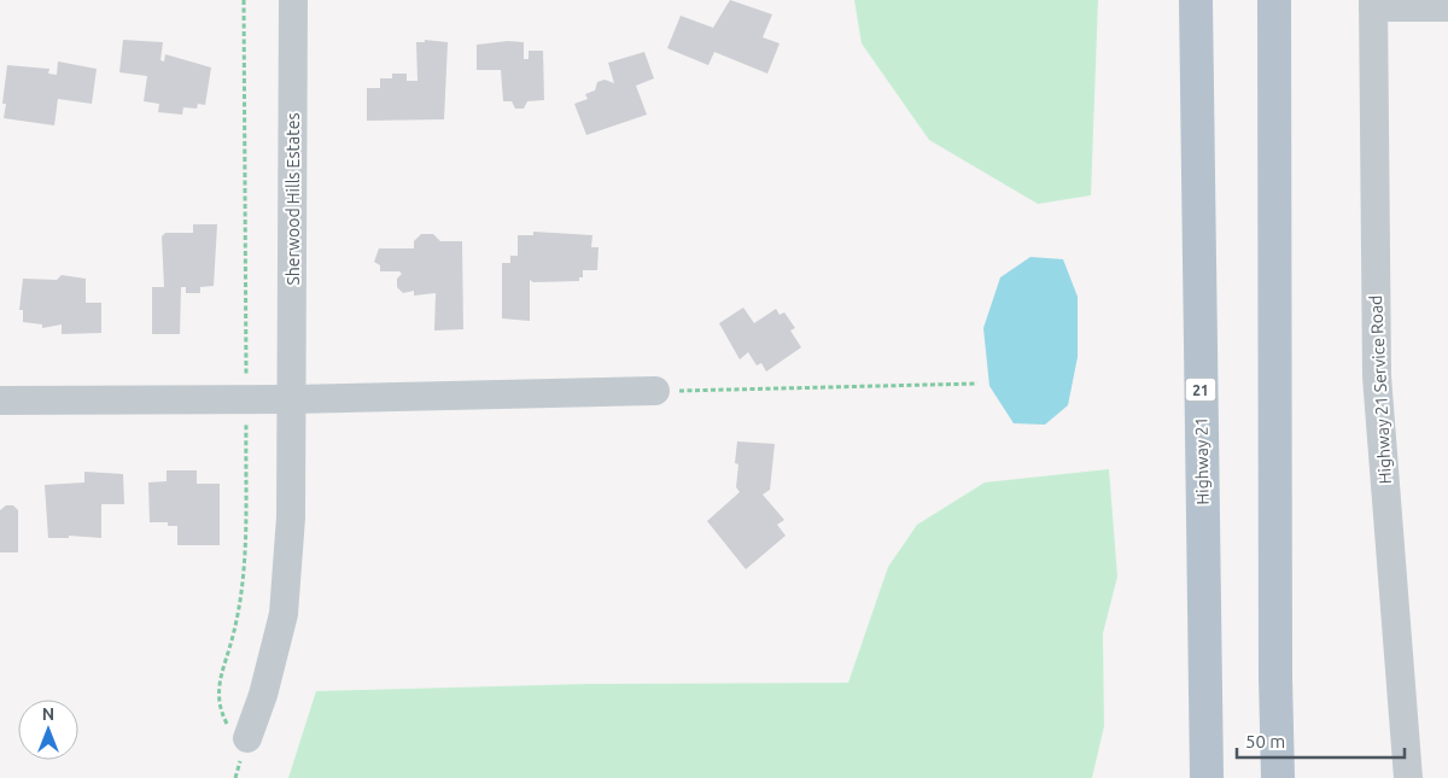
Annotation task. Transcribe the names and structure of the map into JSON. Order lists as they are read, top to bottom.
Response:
{
  "streets": {
    "main road": ["21", "Highway 21"],
    "street": ["Sherwood Hills Estates", "Highway 21 Service Road"]
  },
  "scale_bar": "50 m",
  "north": "top"
}
